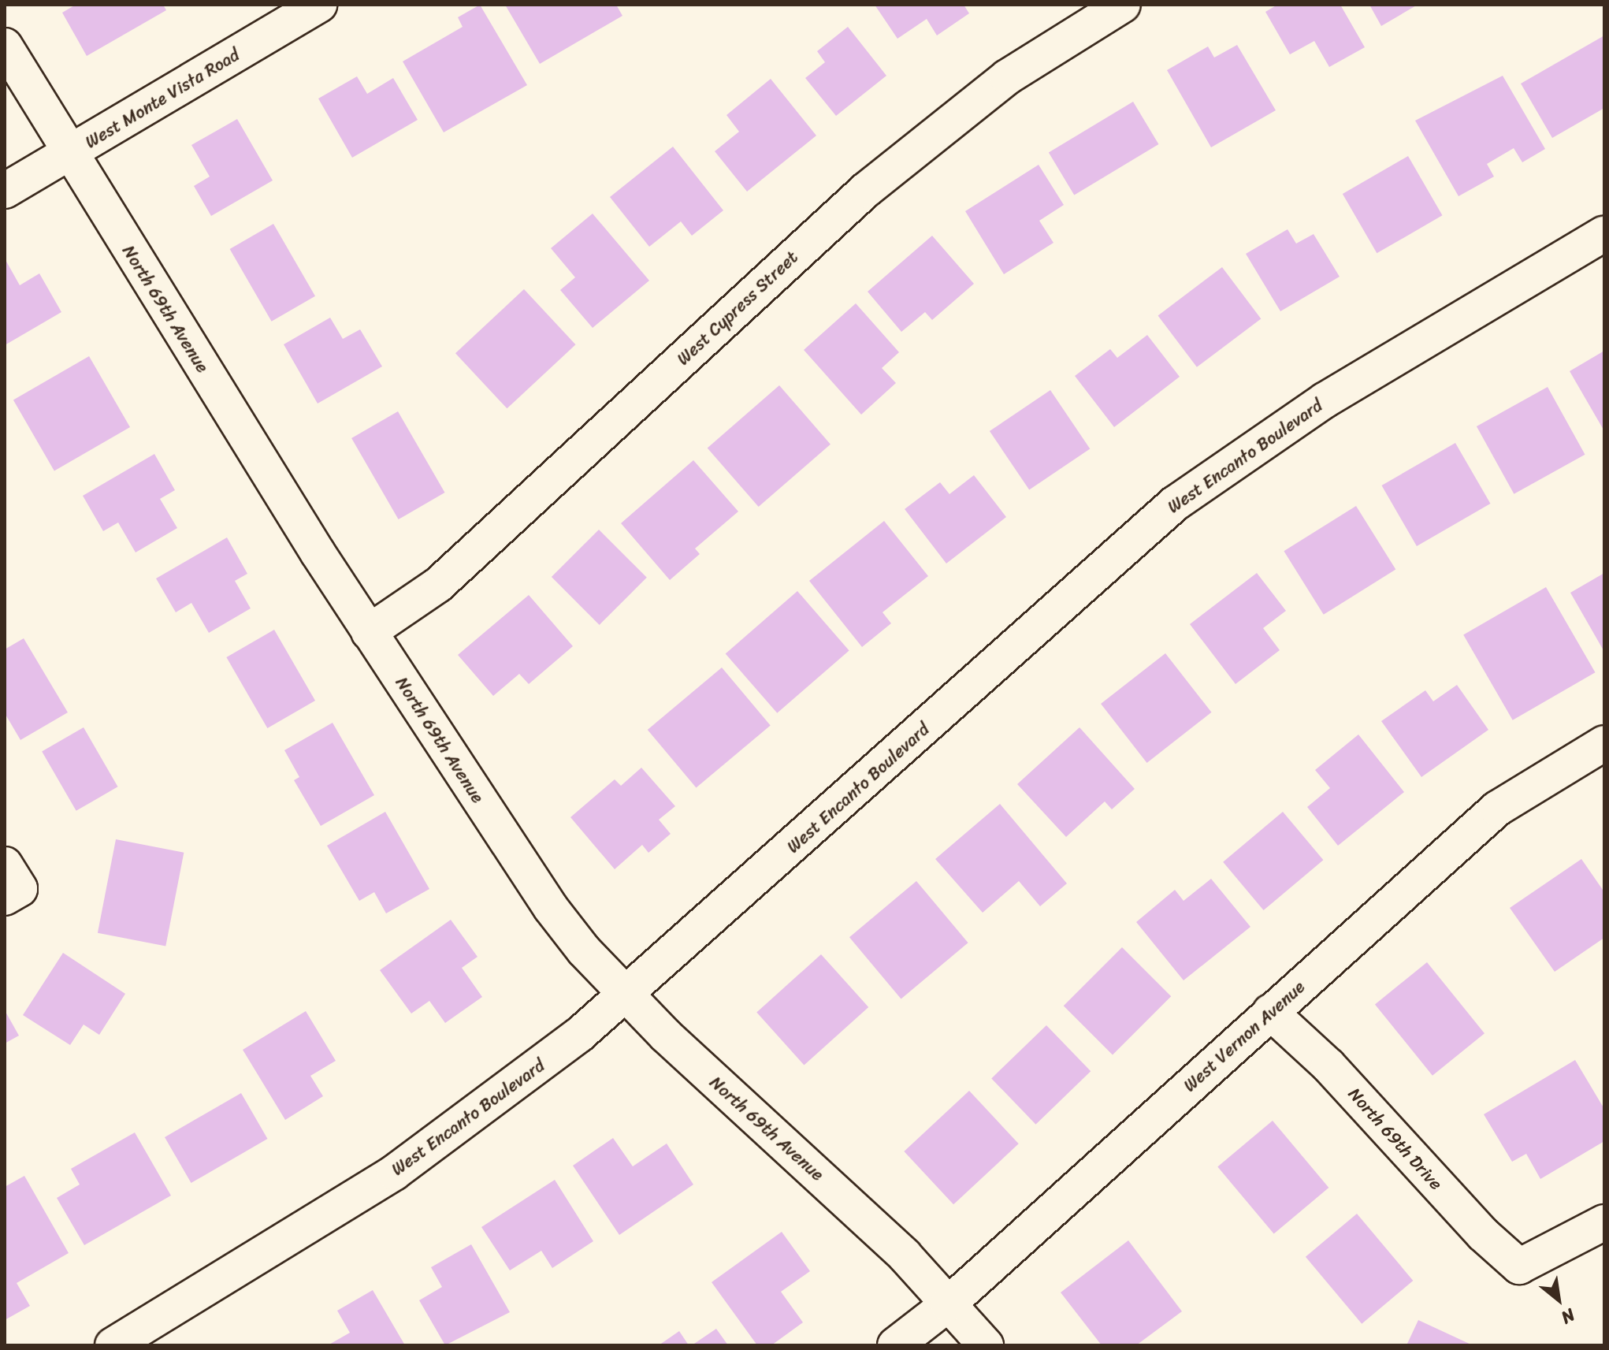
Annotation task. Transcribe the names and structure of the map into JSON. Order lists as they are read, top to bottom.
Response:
{
  "streets": {
    "street": [
      "West Monte Vista Road",
      "West Cypress Street",
      "North 69th Avenue",
      "West Encanto Boulevard",
      "West Vernon Avenue",
      "North 69th Drive"
    ]
  },
  "crossings": [
    ["West Monte Vista Road", "North 69th Avenue"],
    ["West Cypress Street", "North 69th Avenue"],
    ["North 69th Avenue", "West Encanto Boulevard"],
    ["North 69th Avenue", "West Vernon Avenue"],
    ["West Vernon Avenue", "North 69th Drive"]
  ],
  "north": "bottom right"
}
